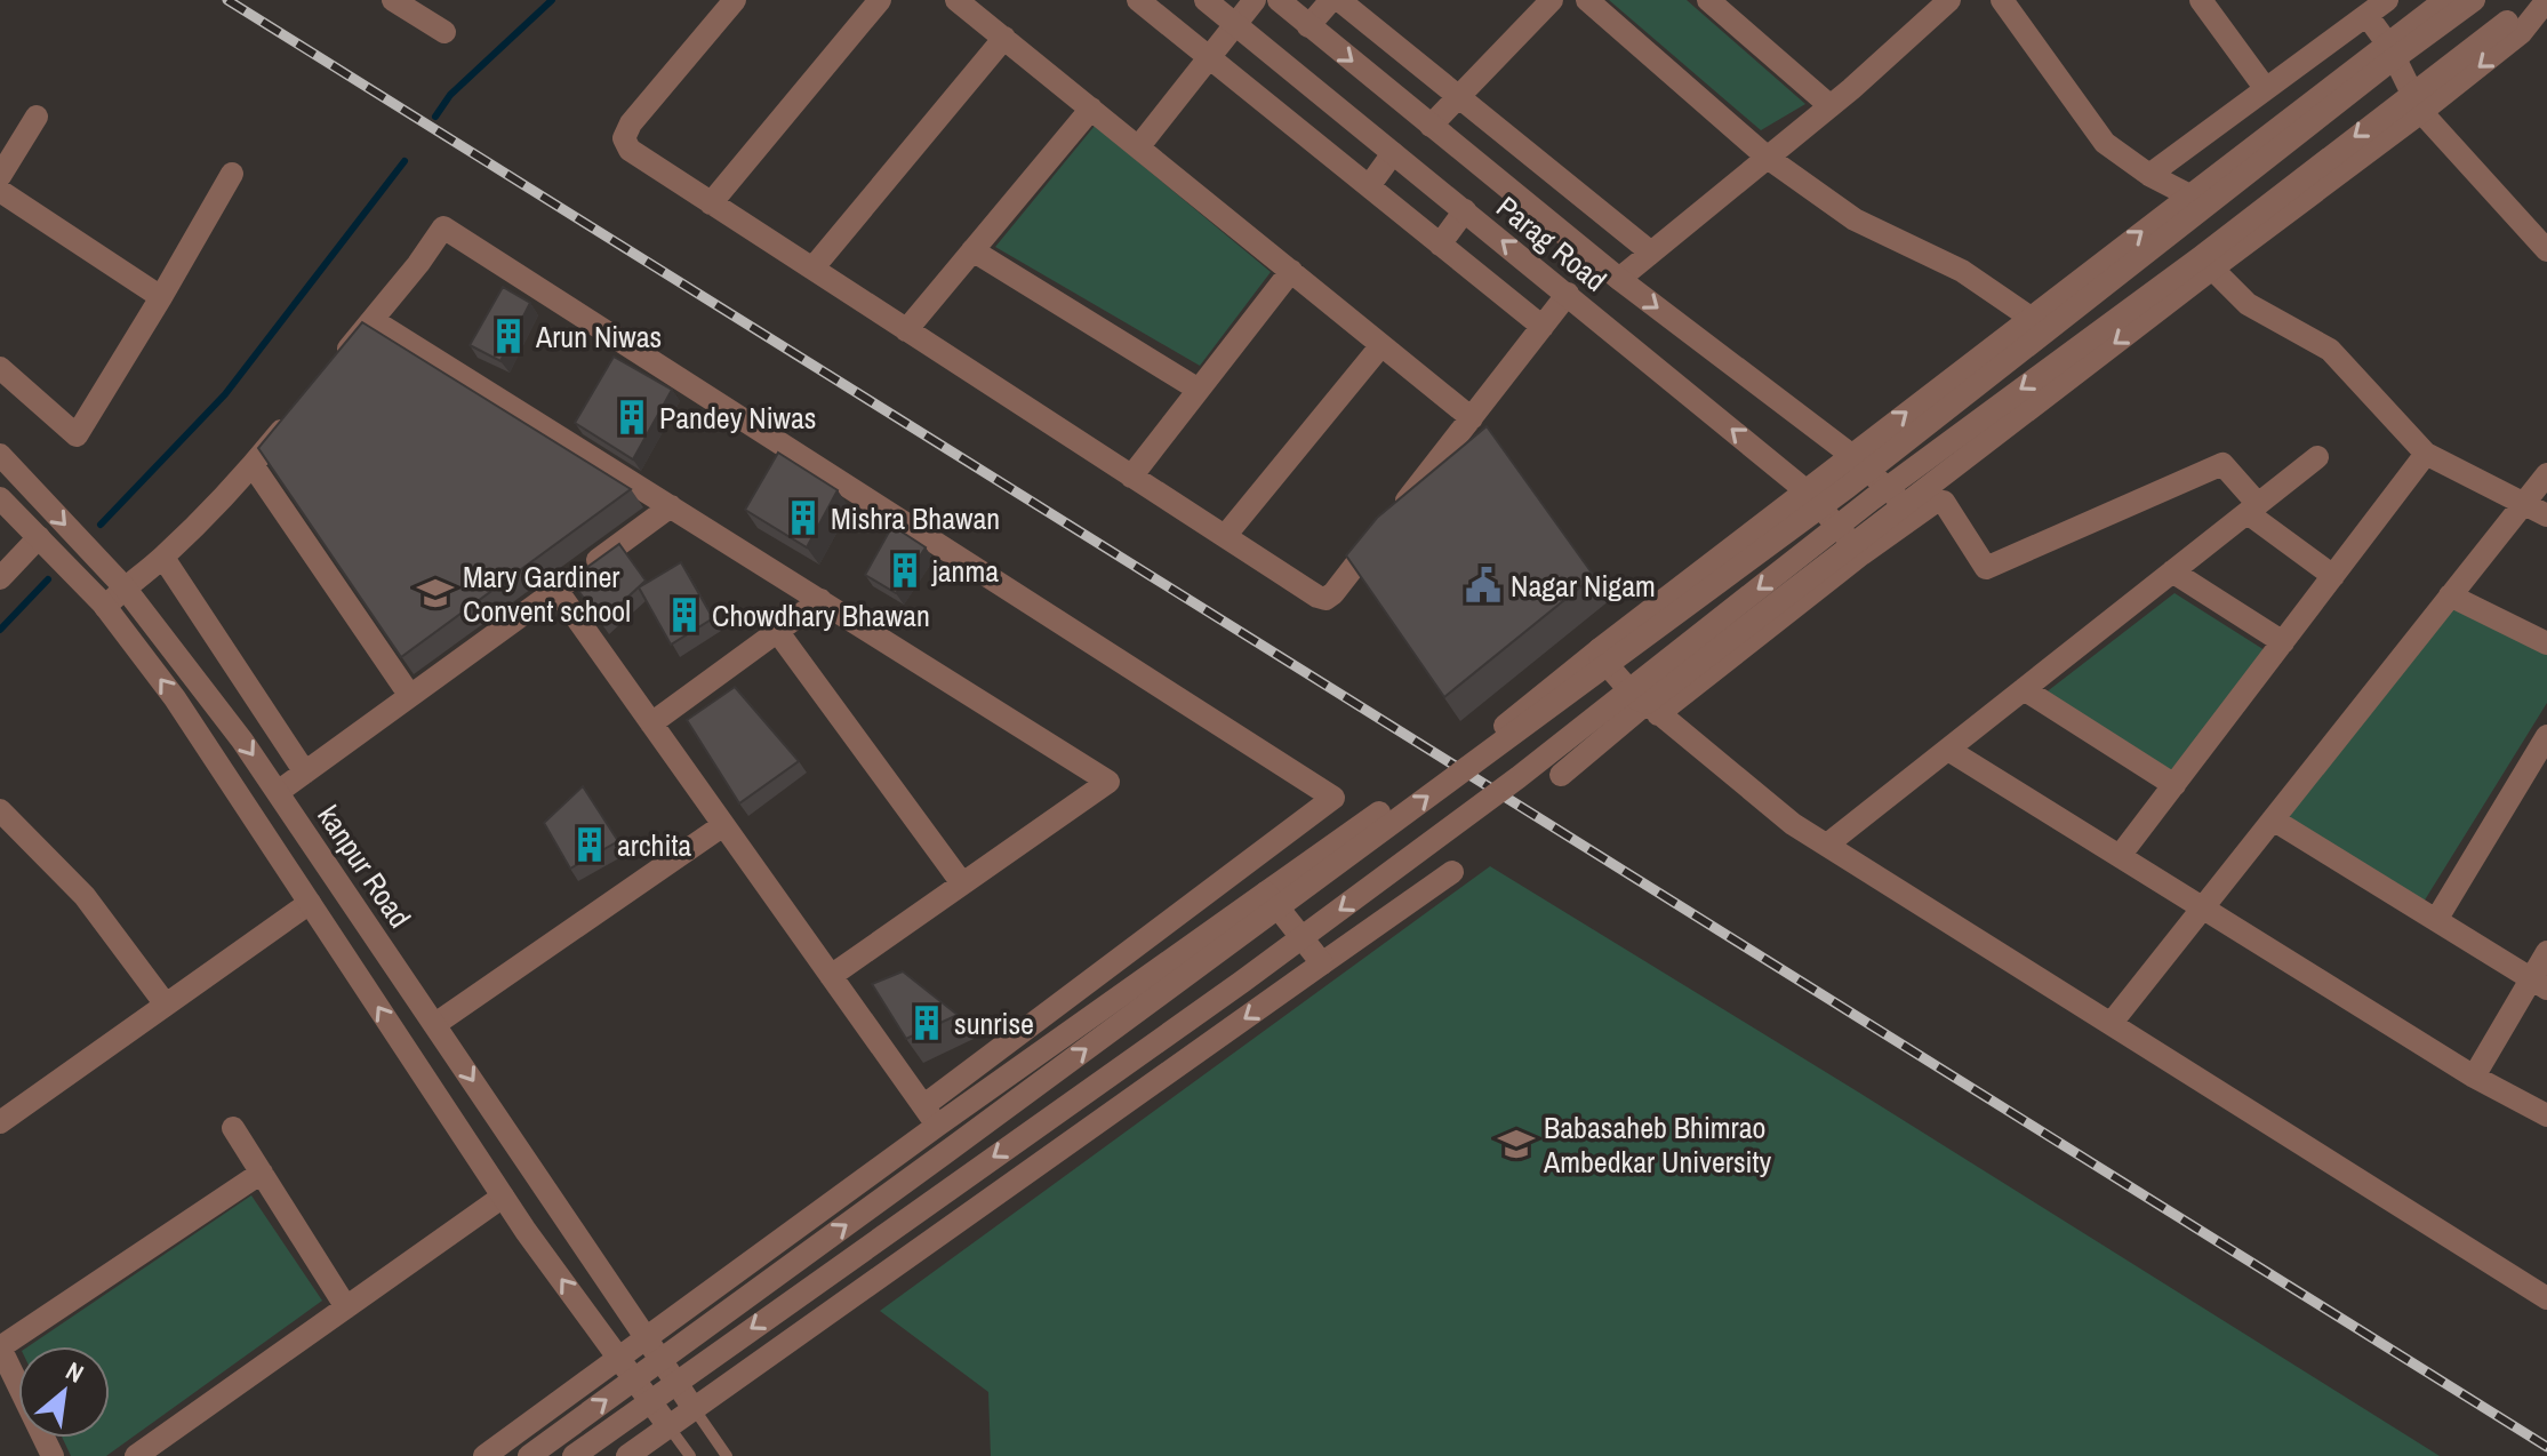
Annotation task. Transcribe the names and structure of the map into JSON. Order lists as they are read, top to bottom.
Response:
{
  "streets": {
    "street": ["Parag Road", "kanpur Road"]
  },
  "places": {
    "building": [
      "Arun Niwas",
      "Pandey Niwas",
      "Mishra Bhawan",
      "janma",
      "Chowdhary Bhawan",
      "archita",
      "sunrise"
    ],
    "public building": ["Nagar Nigam"],
    "school or university": ["Mary Gardiner Convent school", "Babasaheb Bhimrao Ambedkar University"]
  },
  "north": "top right"
}
